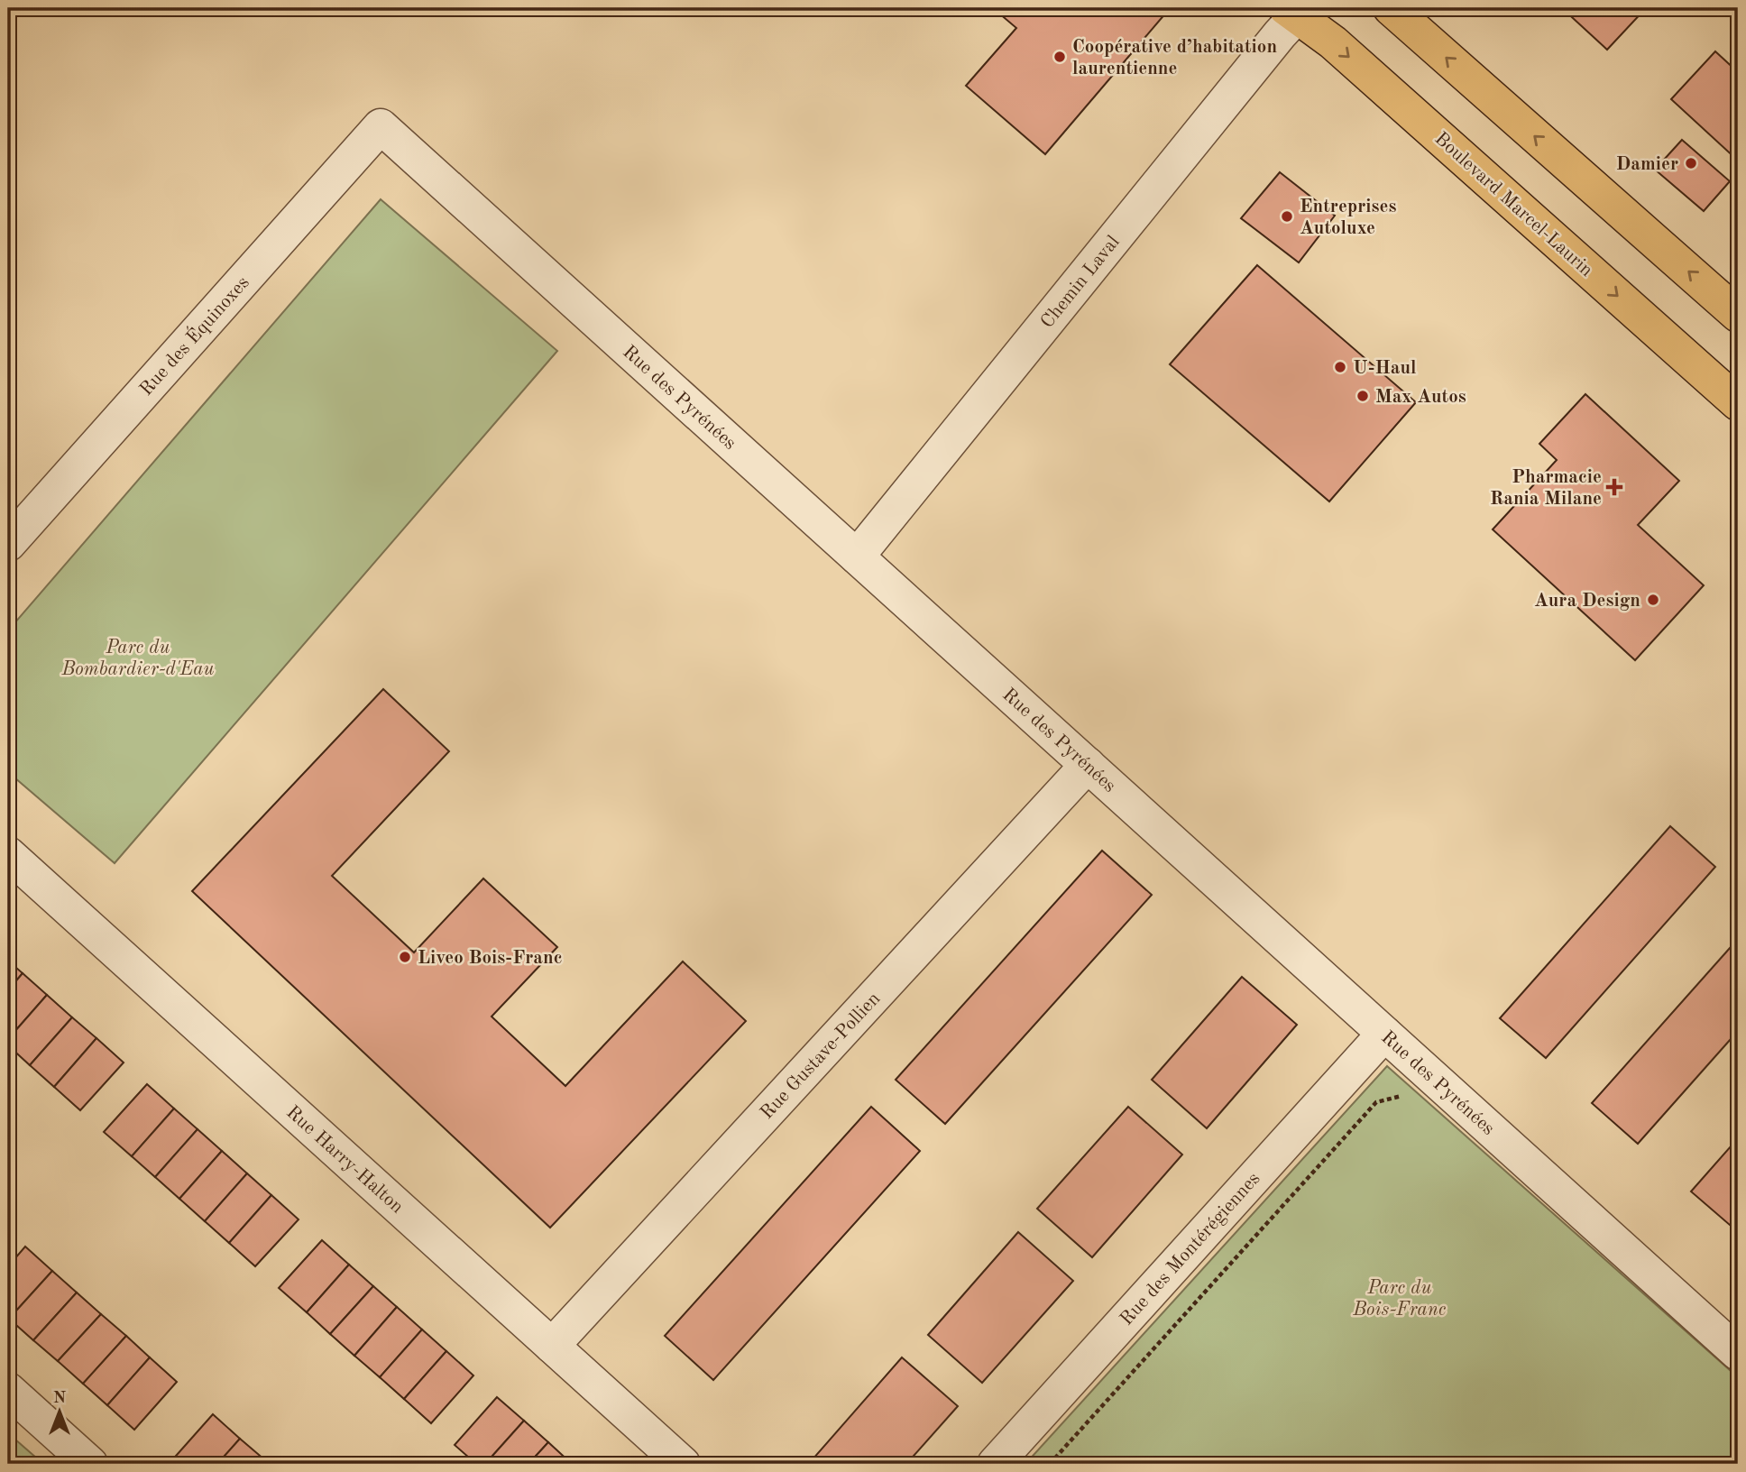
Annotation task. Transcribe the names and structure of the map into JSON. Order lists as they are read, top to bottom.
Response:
{
  "streets": {
    "main road": ["Boulevard Marcel-Laurin"],
    "street": [
      "Chemin Laval",
      "Rue des Équinoxes",
      "Rue des Pyrénées",
      "Rue Gustave-Pollien",
      "Rue Harry-Halton",
      "Rue des Montérégiennes"
    ]
  },
  "crossings": [
    ["Boulevard Marcel-Laurin", "Chemin Laval"],
    ["Chemin Laval", "Rue des Pyrénées"],
    ["Rue des Équinoxes", "Rue des Pyrénées"],
    ["Rue des Pyrénées", "Rue Gustave-Pollien"],
    ["Rue des Pyrénées", "Rue des Montérégiennes"],
    ["Rue Gustave-Pollien", "Rue Harry-Halton"]
  ],
  "parks": ["Parc du Bombardier-d'Eau", "Parc du Bois-Franc"],
  "places": {
    "other": [
      "Coopérative d’habitation laurentienne",
      "Damier",
      "Entreprises Autoluxe",
      "U-Haul",
      "Max Autos",
      "Aura Design",
      "Liveo Bois-Franc"
    ],
    "health": ["Pharmacie Rania Milane"]
  },
  "north": "top"
}
